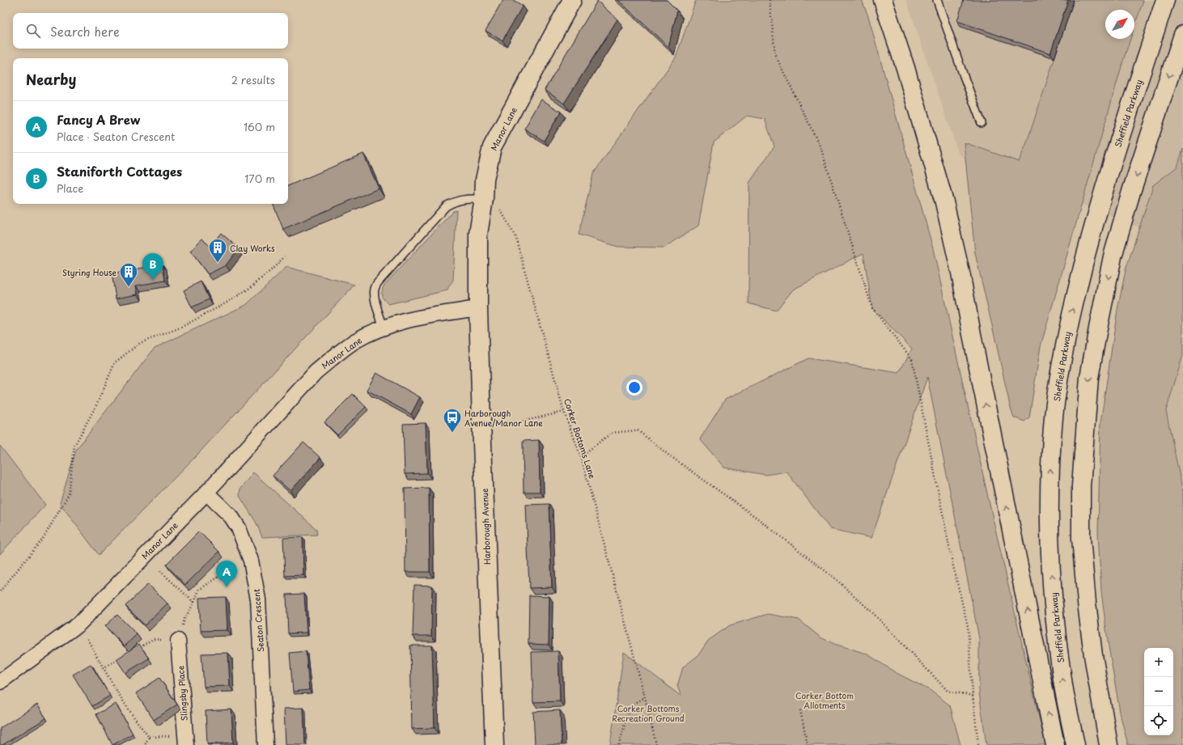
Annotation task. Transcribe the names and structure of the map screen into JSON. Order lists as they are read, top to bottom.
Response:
{
  "streets": {
    "main road": ["Sheffield Parkway", "Manor Lane", "Harborough Avenue"],
    "street": ["Seaton Crescent", "Slingsby Place"],
    "path": ["Corker Bottoms Lane"]
  },
  "crossings": [
    ["Manor Lane", "Harborough Avenue"],
    ["Manor Lane", "Seaton Crescent"]
  ],
  "parks": ["Corker Bottom Allotments", "Corker Bottoms Recreation Ground"],
  "places": {
    "building": ["Clay Works", "Styring House"],
    "bus stop": ["Harborough Avenue/Manor Lane"]
  },
  "north": "top right",
  "page": {
    "search": "Search here",
    "heading": ["Nearby", "2 results"],
    "list": [
      {
        "mark": "A",
        "name": "Fancy A Brew",
        "note": "Place · Seaton Crescent",
        "value": "160 m"
      },
      {
        "mark": "B",
        "name": "Staniforth Cottages",
        "note": "Place",
        "value": "170 m"
      }
    ],
    "pins": ["B", "A"],
    "map_buttons": ["+", "−"]
  }
}
